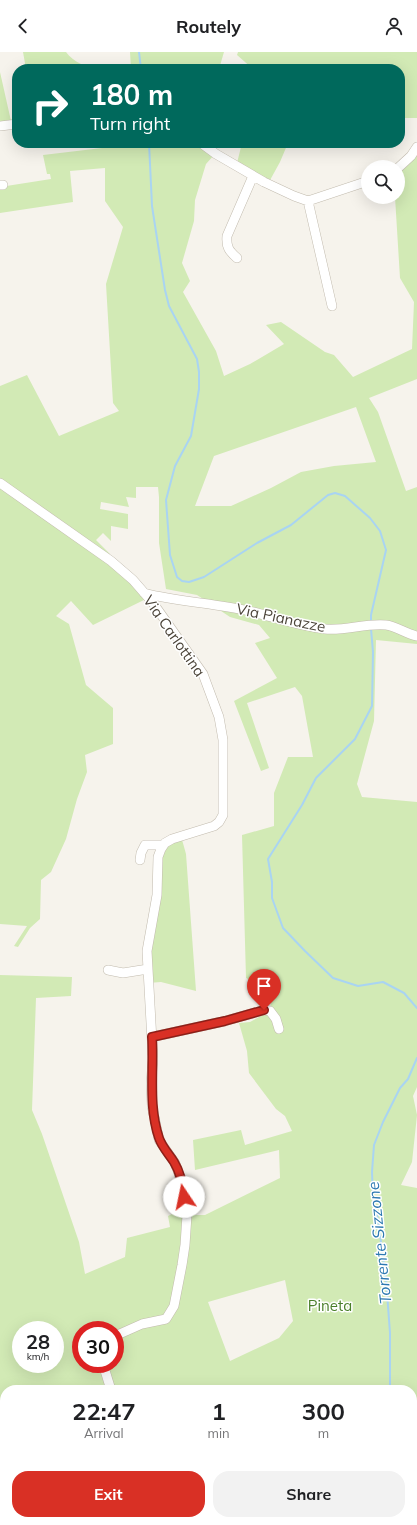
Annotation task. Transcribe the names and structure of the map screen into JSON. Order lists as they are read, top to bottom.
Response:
{
  "streets": {
    "street": ["Via Pianazze", "Via Carlottina"]
  },
  "crossings": [
    ["Via Pianazze", "Via Carlottina"]
  ],
  "water": ["Torrente Sizzone"],
  "parks": ["Pineta"],
  "page": {
    "header": "Routely",
    "turn": ["180 m", "Turn right"],
    "speed": "28 km/h",
    "limit": "30",
    "eta": [
      "22:47",
      "Arrival",
      "1",
      "min",
      "300",
      "m"
    ],
    "buttons": ["Exit", "Share"]
  }
}
